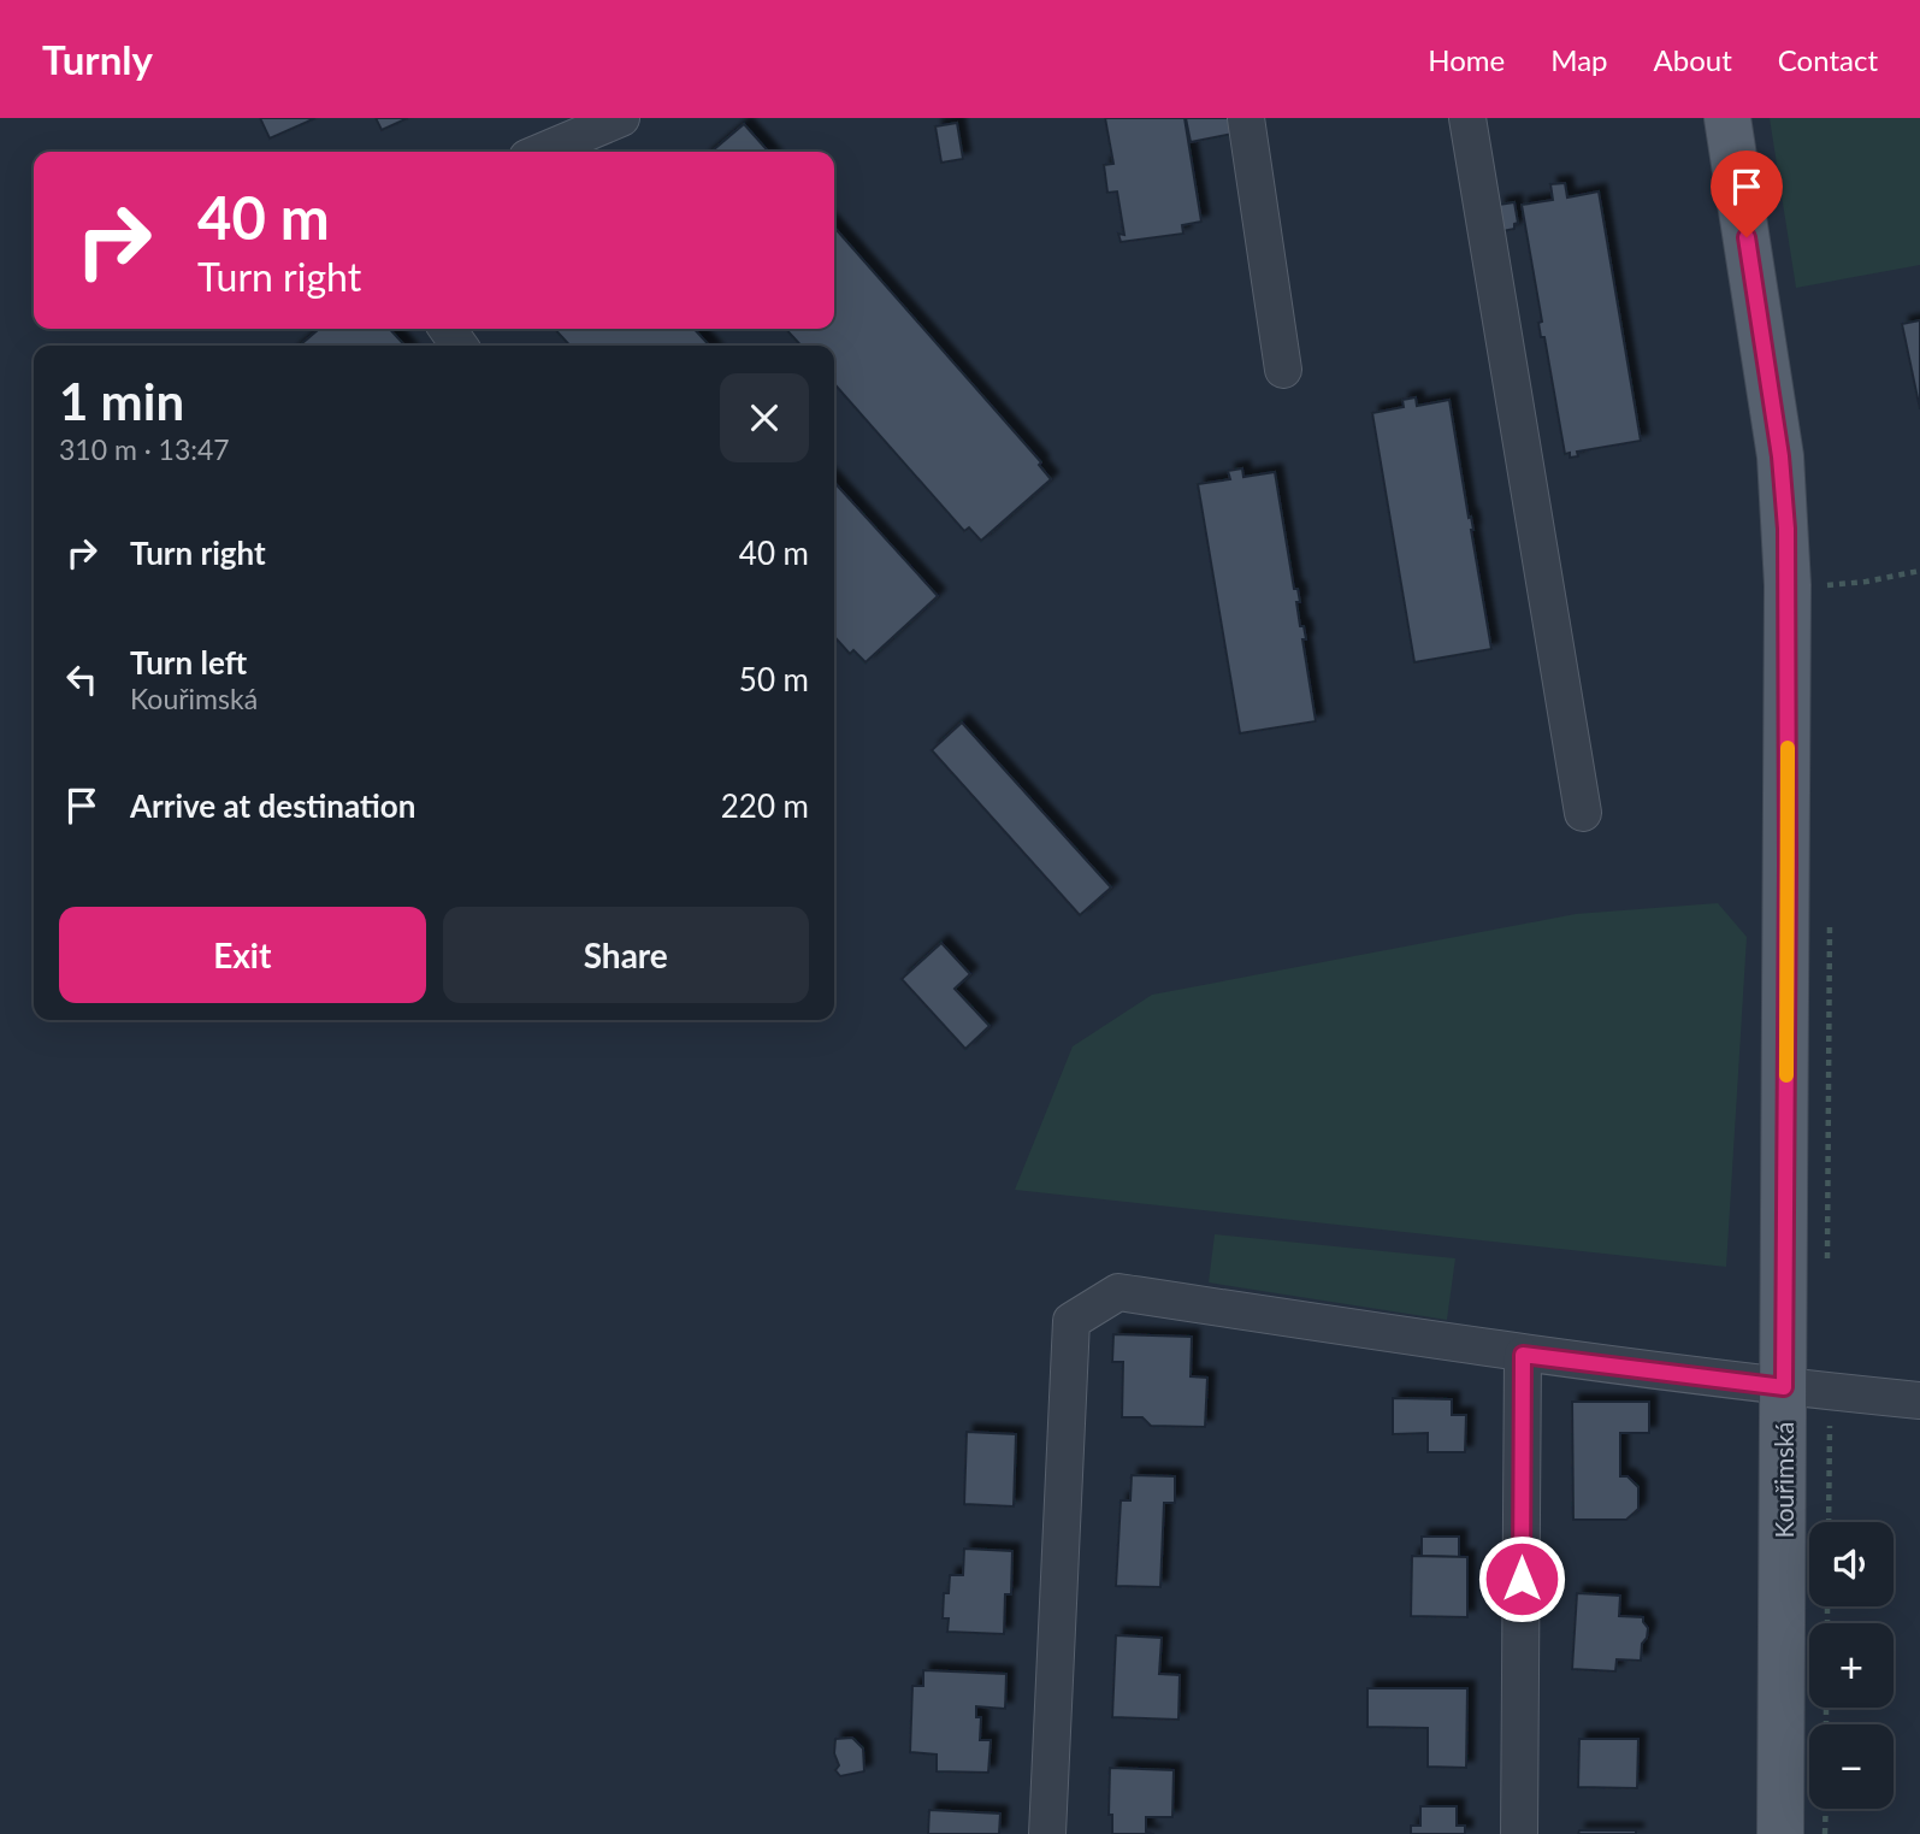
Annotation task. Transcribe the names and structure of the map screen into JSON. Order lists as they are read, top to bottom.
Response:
{
  "streets": {
    "main road": ["Kouřimská"]
  },
  "page": {
    "header": "Turnly",
    "nav": [
      "Home",
      "Map",
      "About",
      "Contact"
    ],
    "turn": ["40 m", "Turn right"],
    "heading": ["1 min", "310 m · 13:47"],
    "list": [
      {
        "name": "Turn right",
        "value": "40 m"
      },
      {
        "name": "Turn left",
        "note": "Kouřimská",
        "value": "50 m"
      },
      {
        "name": "Arrive at destination",
        "value": "220 m"
      }
    ],
    "buttons": ["Exit", "Share"],
    "map_buttons": ["+", "−"]
  }
}
